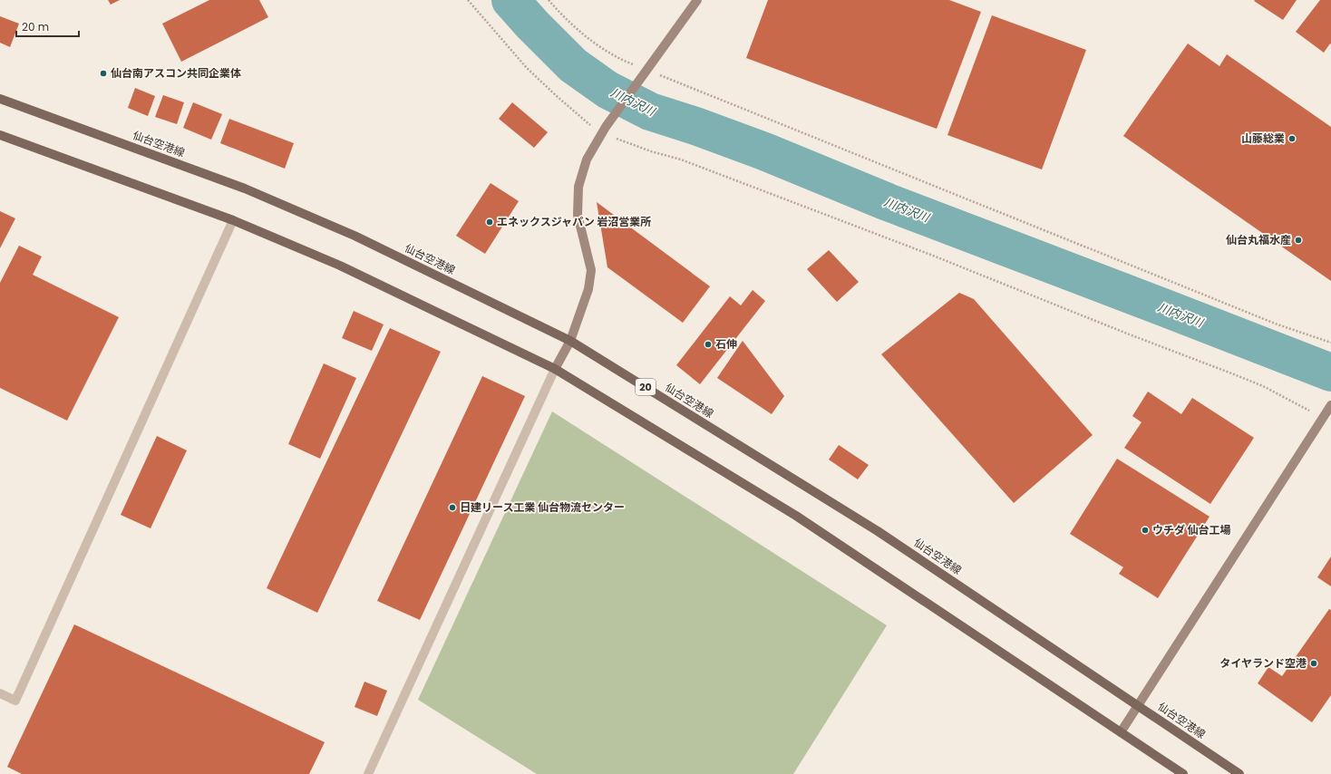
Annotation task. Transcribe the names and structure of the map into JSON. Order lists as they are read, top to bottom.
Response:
{
  "streets": {
    "main road": ["仙台空港線", "20"]
  },
  "water": ["川内沢川"],
  "places": [
    "仙台南アスコン共同企業体",
    "山藤総業",
    "エネックスジャパン 岩沼営業所",
    "仙台丸福水産",
    "石伸",
    "日建リース工業 仙台物流センター",
    "ウチダ 仙台工場",
    "タイヤランド空港"
  ],
  "scale_bar": "20 m"
}
